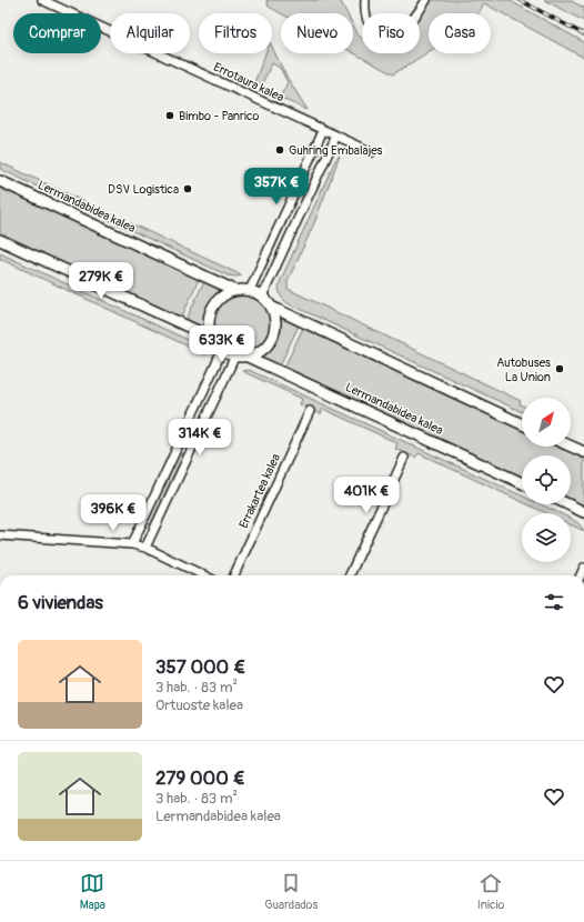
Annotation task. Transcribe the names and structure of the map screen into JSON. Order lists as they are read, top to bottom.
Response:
{
  "streets": {
    "street": ["Errotaura kalea", "Lermandabidea kalea", "Errakartea kalea"]
  },
  "places": [
    "Bimbo - Panrico",
    "Guhring Embalajes",
    "DSV Logistica",
    "Autobuses La Union"
  ],
  "north": "top right",
  "page": {
    "chip": [
      "Comprar",
      "Alquilar",
      "Filtros",
      "Nuevo",
      "Piso",
      "Casa"
    ],
    "price": [
      "357K €",
      "279K €",
      "633K €",
      "314K €",
      "401K €",
      "396K €"
    ],
    "heading": "6 viviendas",
    "list": [
      {
        "name": "357 000 €",
        "note": "3 hab. · 83 m² · Ortuoste kalea"
      },
      {
        "name": "279 000 €",
        "note": "3 hab. · 83 m² · Lermandabidea kalea"
      }
    ],
    "tabs": ["Mapa", "Guardados", "Inicio"]
  }
}
